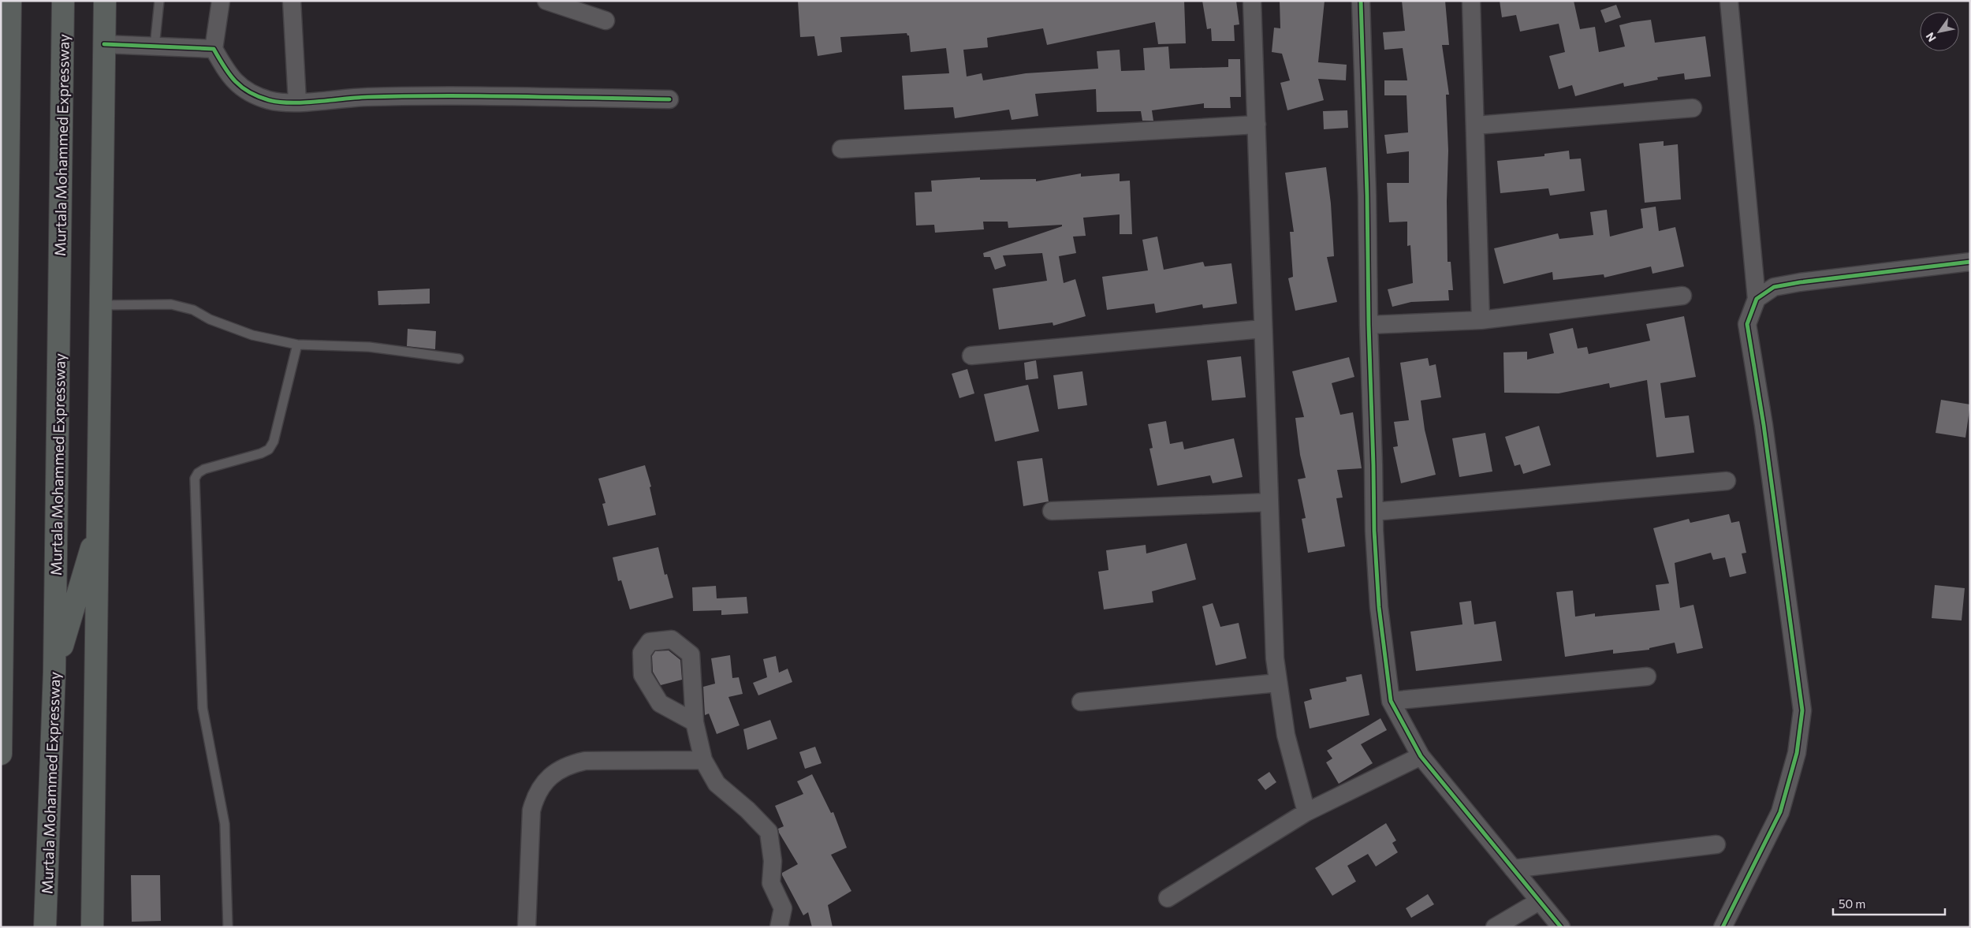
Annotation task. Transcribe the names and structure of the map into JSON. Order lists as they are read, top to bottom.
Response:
{
  "streets": {
    "highway": ["Murtala Mohammed Expressway"]
  },
  "scale_bar": "50 m",
  "north": "bottom left"
}
